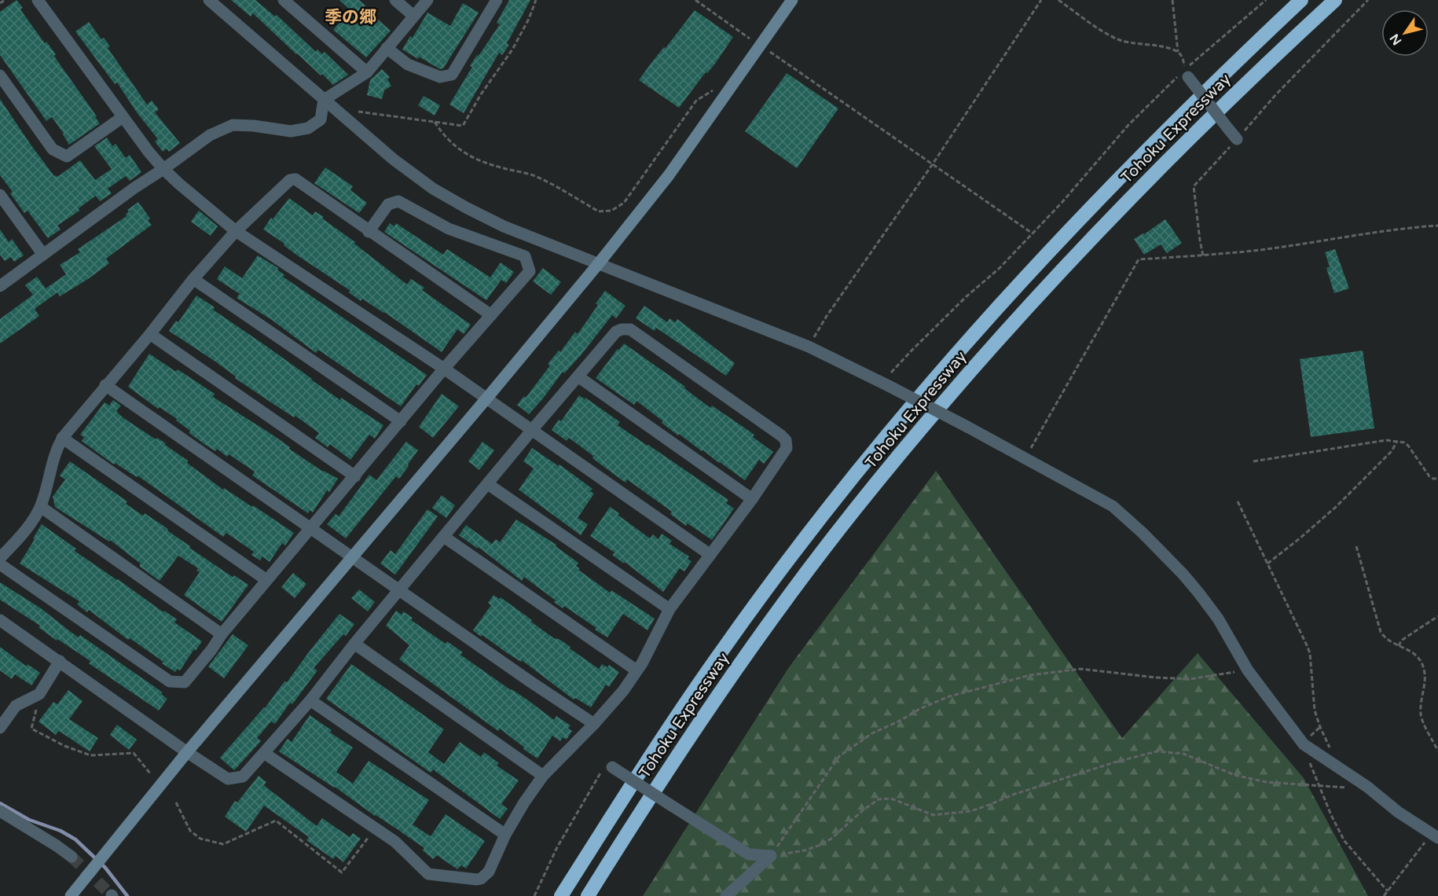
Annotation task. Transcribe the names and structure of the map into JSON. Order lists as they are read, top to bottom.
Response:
{
  "streets": {
    "highway": ["Tohoku Expressway"]
  },
  "districts": ["季の郷"],
  "north": "bottom left"
}
